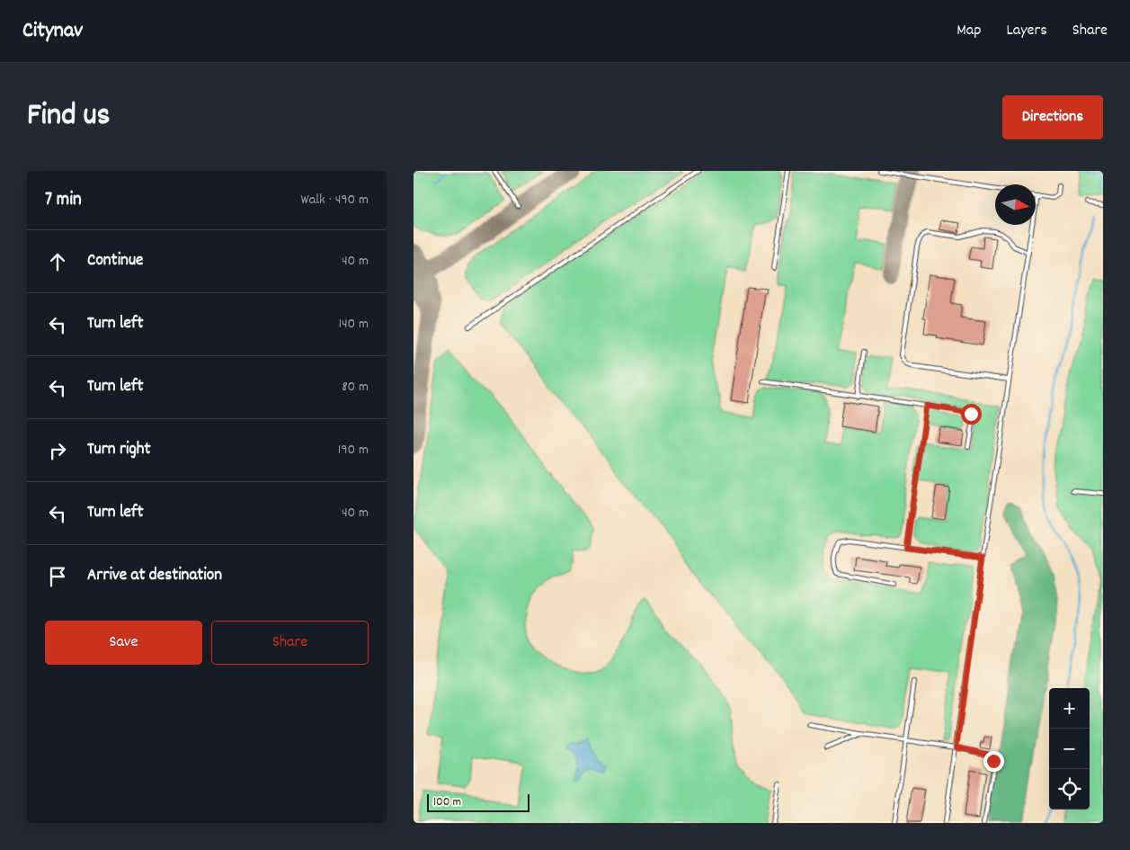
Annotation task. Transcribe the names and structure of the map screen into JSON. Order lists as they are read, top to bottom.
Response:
{
  "scale_bar": "100 m",
  "north": "right",
  "page": {
    "header": "Citynav",
    "nav": ["Map", "Layers", "Share"],
    "title": "Find us",
    "buttons": [
      "Directions",
      ["Save", "Share"]
    ],
    "heading": ["7 min", "Walk · 490 m"],
    "list": [
      ["Continue", "40 m"],
      ["Turn left", "140 m"],
      ["Turn left", "80 m"],
      ["Turn right", "190 m"],
      ["Turn left", "40 m"],
      "Arrive at destination"
    ],
    "map_buttons": ["+", "−"],
    "scale": "100 m"
  }
}
